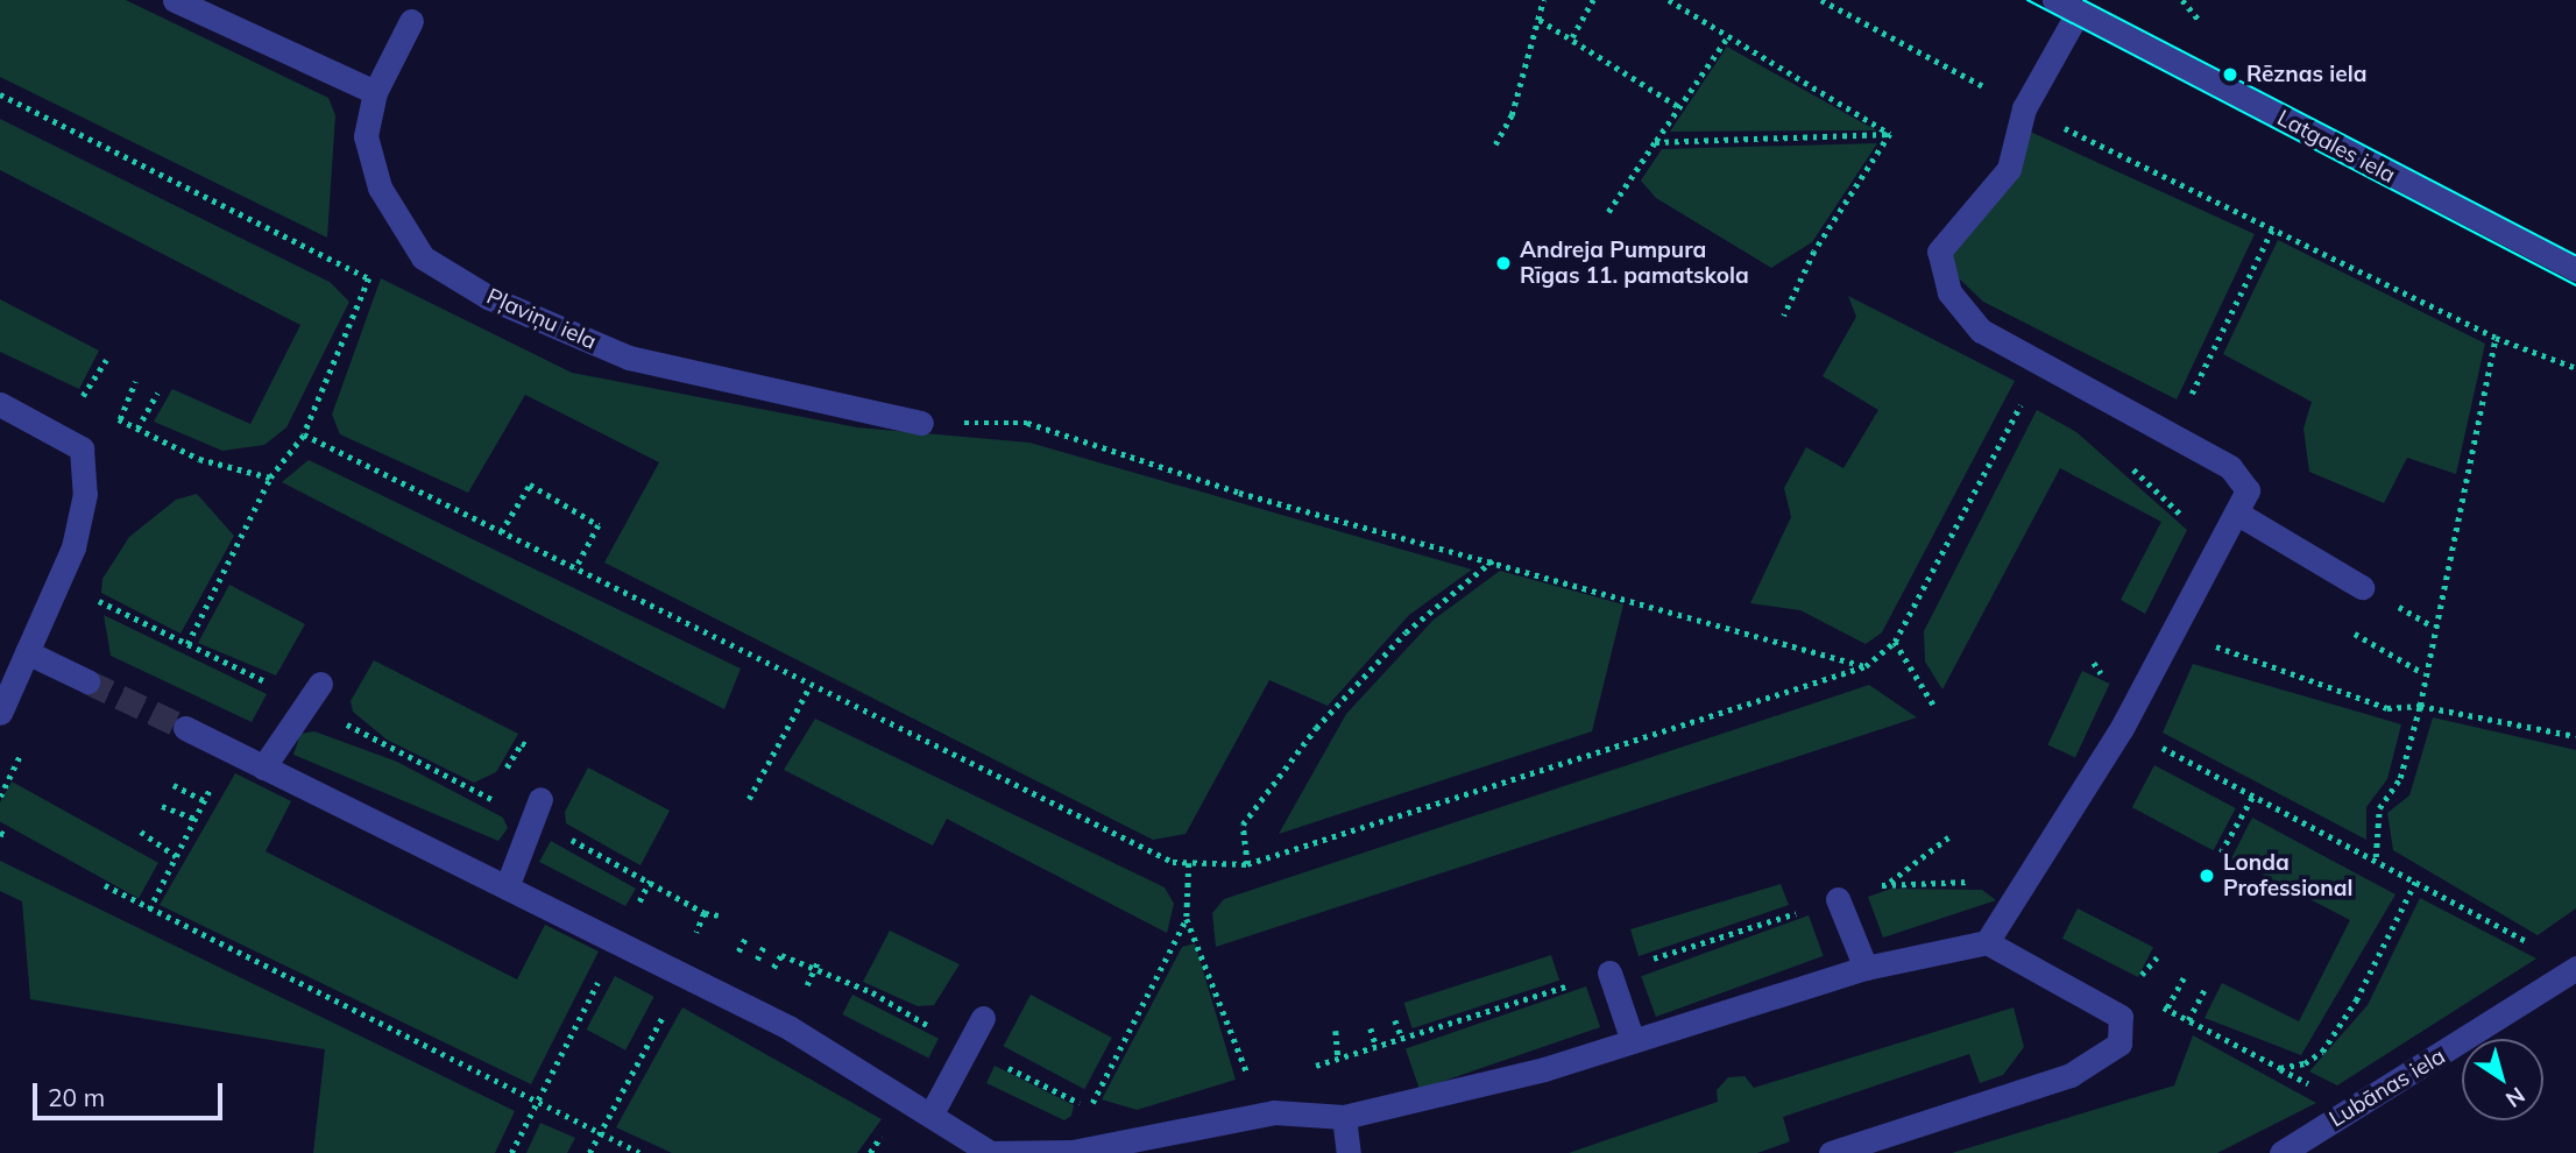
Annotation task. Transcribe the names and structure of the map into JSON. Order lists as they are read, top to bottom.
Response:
{
  "streets": {
    "street": ["Latgales iela", "Pļaviņu iela", "Lubānas iela"]
  },
  "places": ["Rēznas iela", "Andreja Pumpura Rīgas 11. pamatskola", "Londa Professional"],
  "scale_bar": "20 m",
  "north": "bottom right"
}
